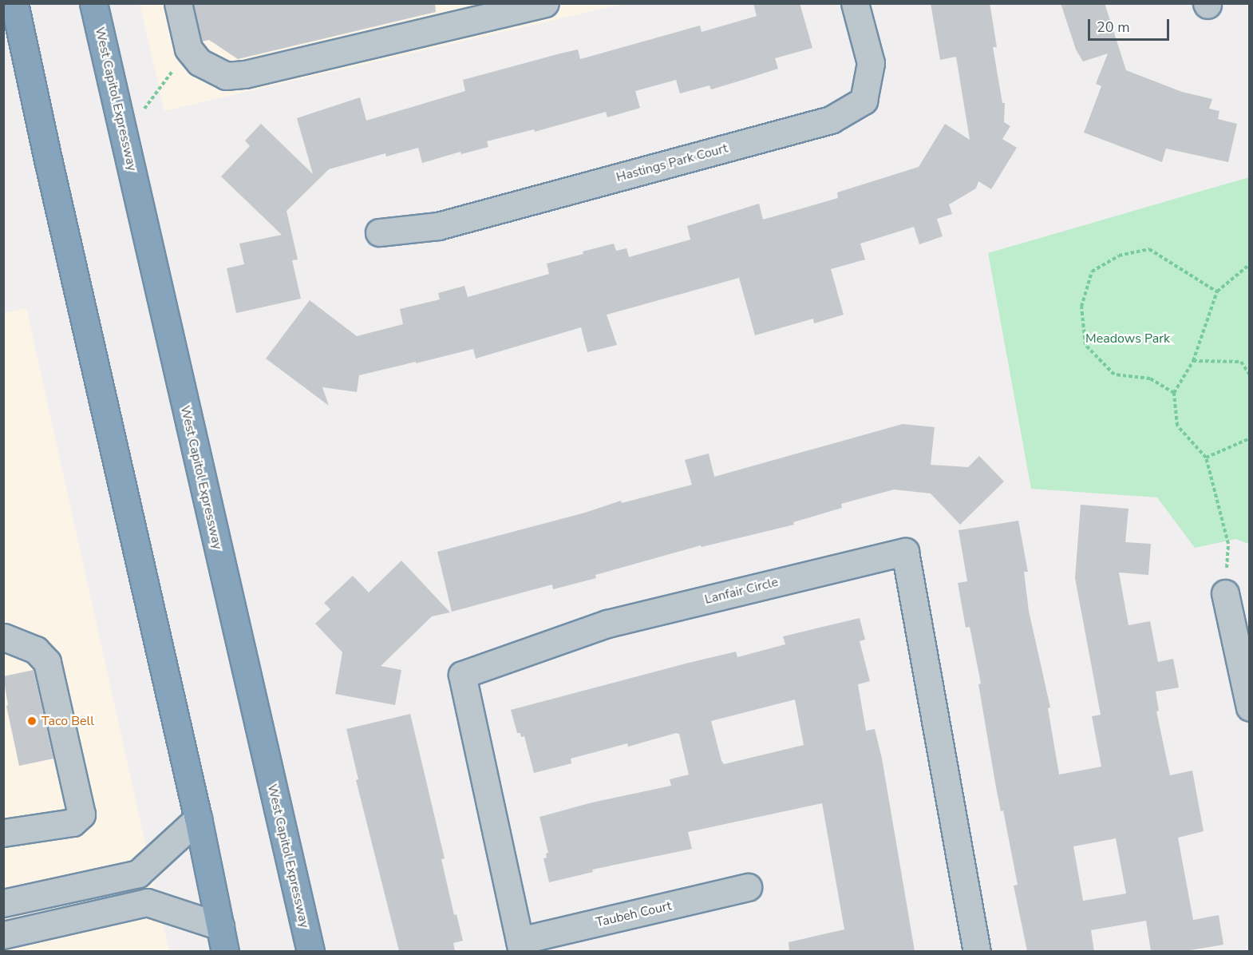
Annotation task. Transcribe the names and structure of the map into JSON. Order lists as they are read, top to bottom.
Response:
{
  "streets": {
    "highway": ["West Capitol Expressway"],
    "street": ["Hastings Park Court", "Lanfair Circle", "Taubeh Court"]
  },
  "crossings": [
    ["Lanfair Circle", "Taubeh Court"]
  ],
  "parks": ["Meadows Park"],
  "places": ["Taco Bell"],
  "scale_bar": "20 m"
}
